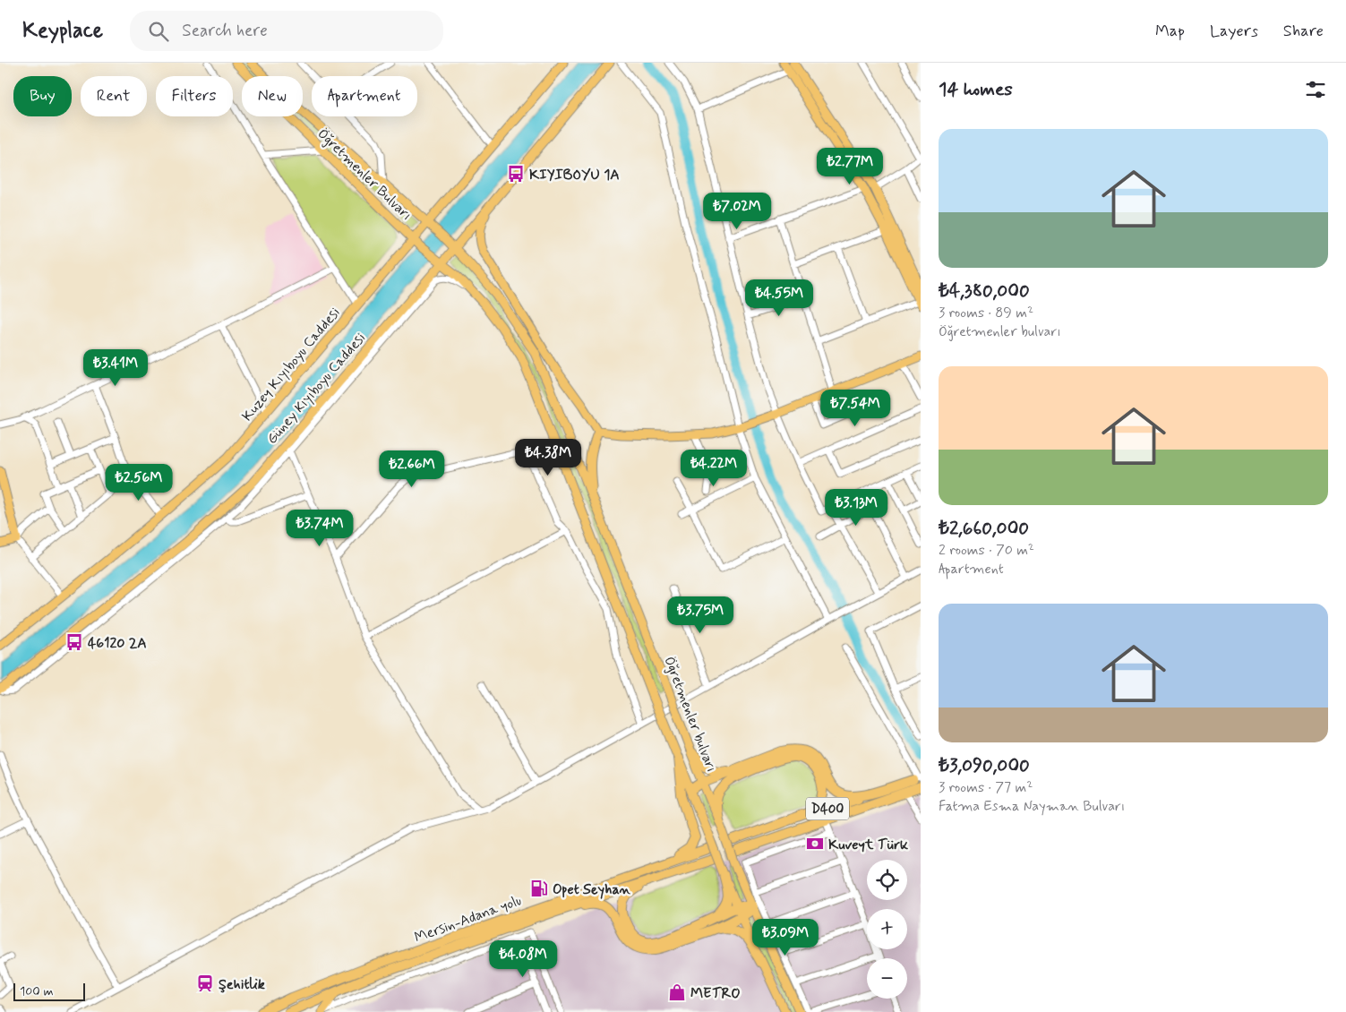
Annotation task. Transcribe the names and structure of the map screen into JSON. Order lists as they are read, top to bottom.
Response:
{
  "streets": {
    "highway": ["D400", "Mersin-Adana yolu"],
    "main road": [
      "Öğretmenler Bulvarı",
      "Kuzey Kıyıboyu Caddesi",
      "Güney Kıyıboyu Caddesi",
      "Öğretmenler bulvarı"
    ]
  },
  "crossings": [
    ["Öğretmenler Bulvarı", "Kuzey Kıyıboyu Caddesi"],
    ["Öğretmenler Bulvarı", "Öğretmenler bulvarı"],
    ["Kuzey Kıyıboyu Caddesi", "Öğretmenler bulvarı"],
    ["Güney Kıyıboyu Caddesi", "Öğretmenler bulvarı"],
    ["Öğretmenler bulvarı", "D400"]
  ],
  "places": {
    "bus stop": ["KIYIBOYU 1A", "46120 2A"],
    "bank": ["Kuveyt Türk"],
    "fuel station": ["Opet Seyhan"],
    "station": ["Şehitlik"],
    "shop": ["METRO"]
  },
  "scale_bar": "100 m",
  "page": {
    "header": "Keyplace",
    "search": "Search here",
    "nav": ["Map", "Layers", "Share"],
    "heading": "14 homes",
    "chip": [
      "Buy",
      "Rent",
      "Filters",
      "New",
      "Apartment"
    ],
    "list": [
      {
        "name": "₺4,380,000",
        "note": "3 rooms · 89 m² · Öğretmenler bulvarı"
      },
      {
        "name": "₺2,660,000",
        "note": "2 rooms · 70 m² · Apartment"
      },
      {
        "name": "₺3,090,000",
        "note": "3 rooms · 77 m² · Fatma Esma Nayman Bulvarı"
      }
    ],
    "price": [
      "₺2.77M",
      "₺7.02M",
      "₺4.55M",
      "₺3.41M",
      "₺7.54M",
      "₺4.38M",
      "₺4.22M",
      "₺2.66M",
      "₺2.56M",
      "₺3.13M",
      "₺3.74M",
      "₺3.75M",
      "₺3.09M",
      "₺4.08M"
    ],
    "map_buttons": ["+", "−"],
    "scale": "100 m"
  }
}
